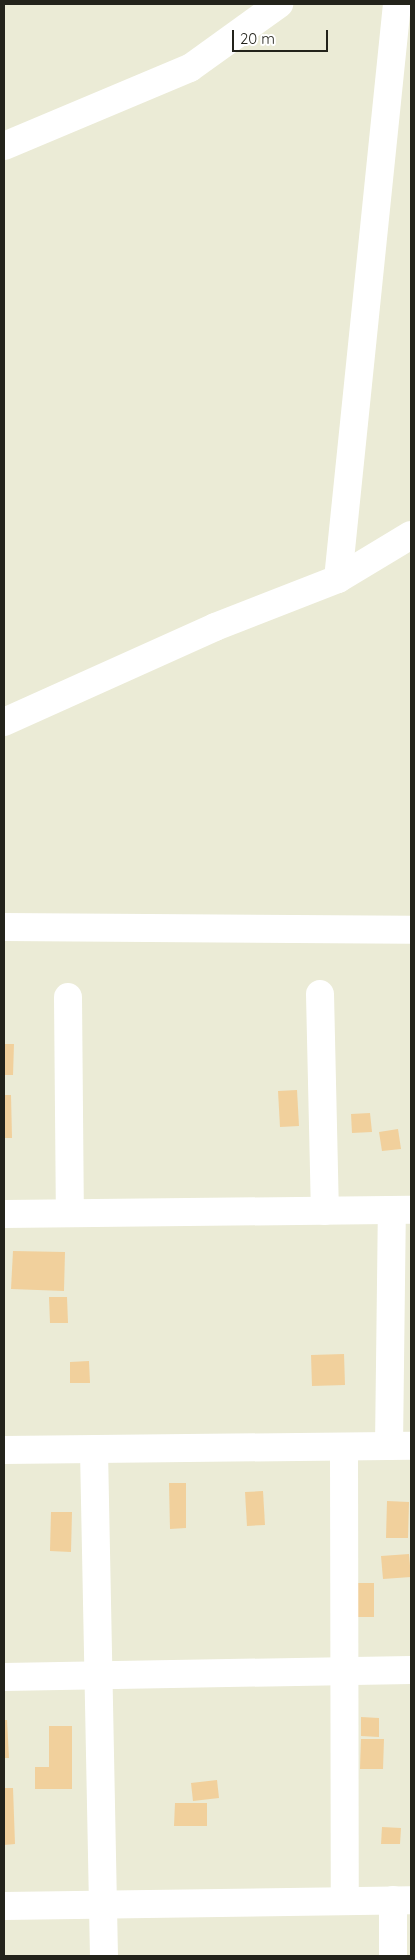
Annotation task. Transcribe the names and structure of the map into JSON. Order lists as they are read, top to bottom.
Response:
{
  "scale_bar": "20 m"
}
